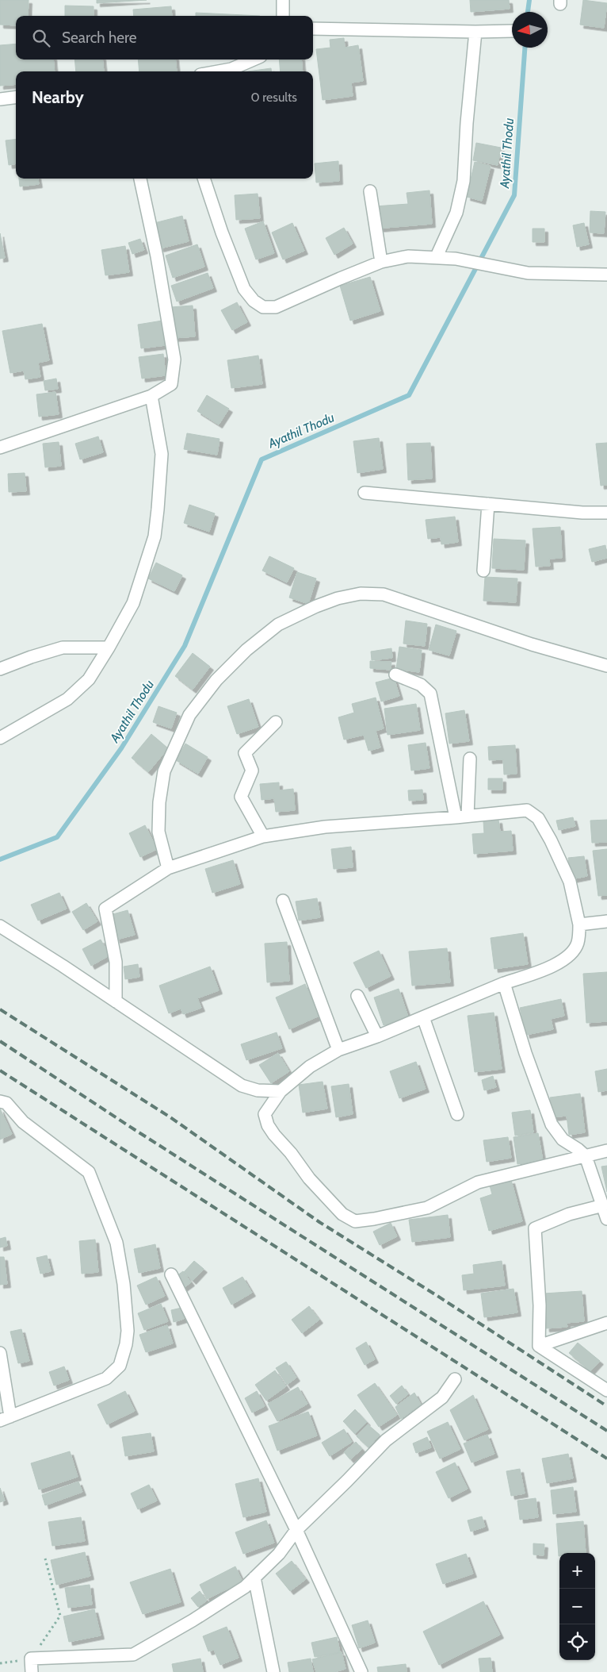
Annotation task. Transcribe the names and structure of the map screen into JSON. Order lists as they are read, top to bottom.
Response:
{
  "water": ["Ayathil Thodu"],
  "north": "left",
  "page": {
    "search": "Search here",
    "heading": ["Nearby", "0 results"],
    "map_buttons": ["+", "−"]
  }
}
